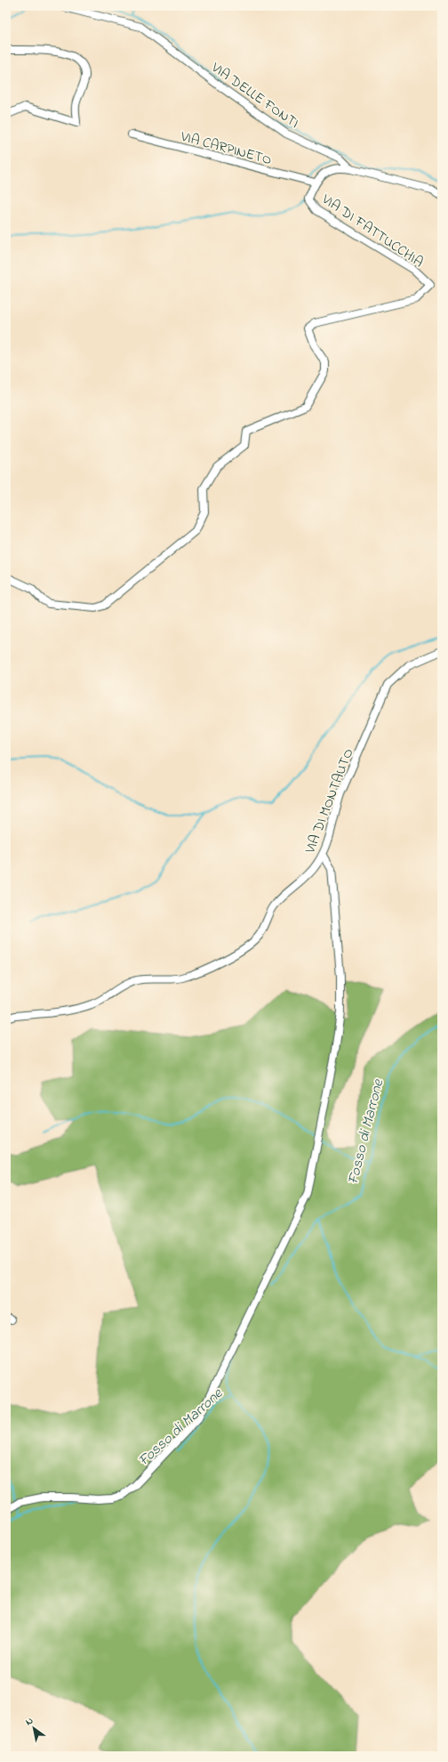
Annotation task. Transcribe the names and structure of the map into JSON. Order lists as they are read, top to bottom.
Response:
{
  "streets": {
    "street": [
      "VIA DELLE FONTI",
      "VIA CARPINETO",
      "VIA DI FATTUCCHIA",
      "VIA DI MONTAUTO"
    ]
  },
  "crossings": [
    ["VIA CARPINETO", "VIA DI FATTUCCHIA"]
  ],
  "water": ["Fosso di Marrone"],
  "north": "top left"
}
